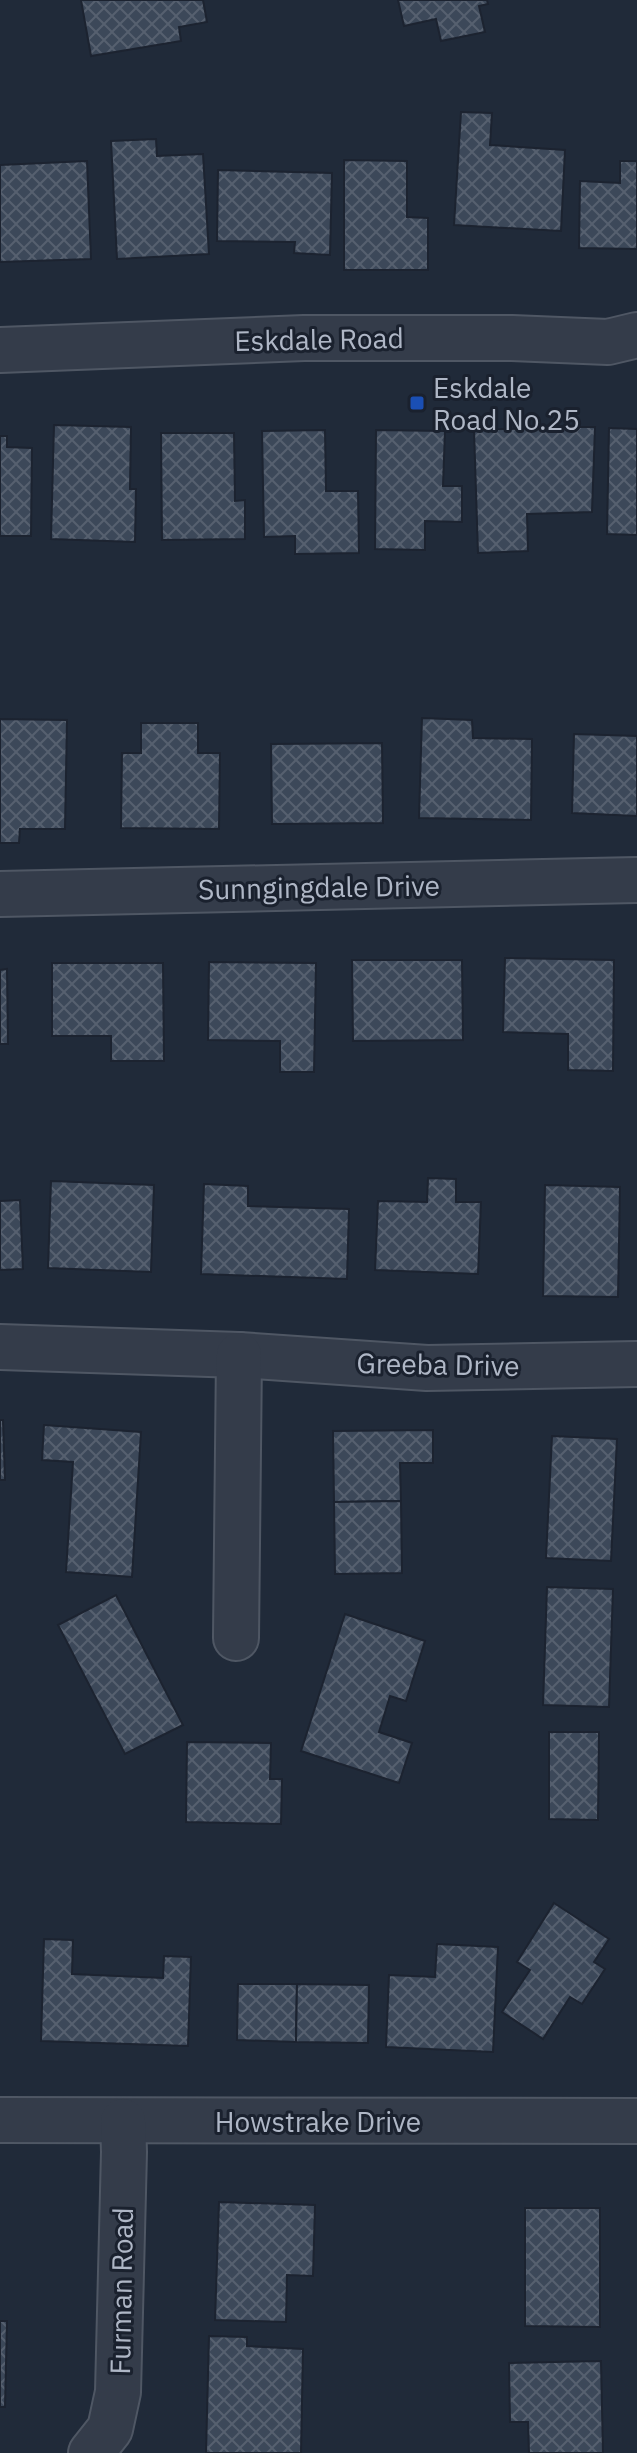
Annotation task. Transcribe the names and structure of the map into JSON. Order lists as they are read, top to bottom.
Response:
{
  "streets": {
    "street": [
      "Eskdale Road",
      "Sunngingdale Drive",
      "Greeba Drive",
      "Howstrake Drive",
      "Furman Road"
    ]
  },
  "crossings": [
    ["Howstrake Drive", "Furman Road"]
  ],
  "places": {
    "transit": ["Eskdale Road No.25"]
  }
}
